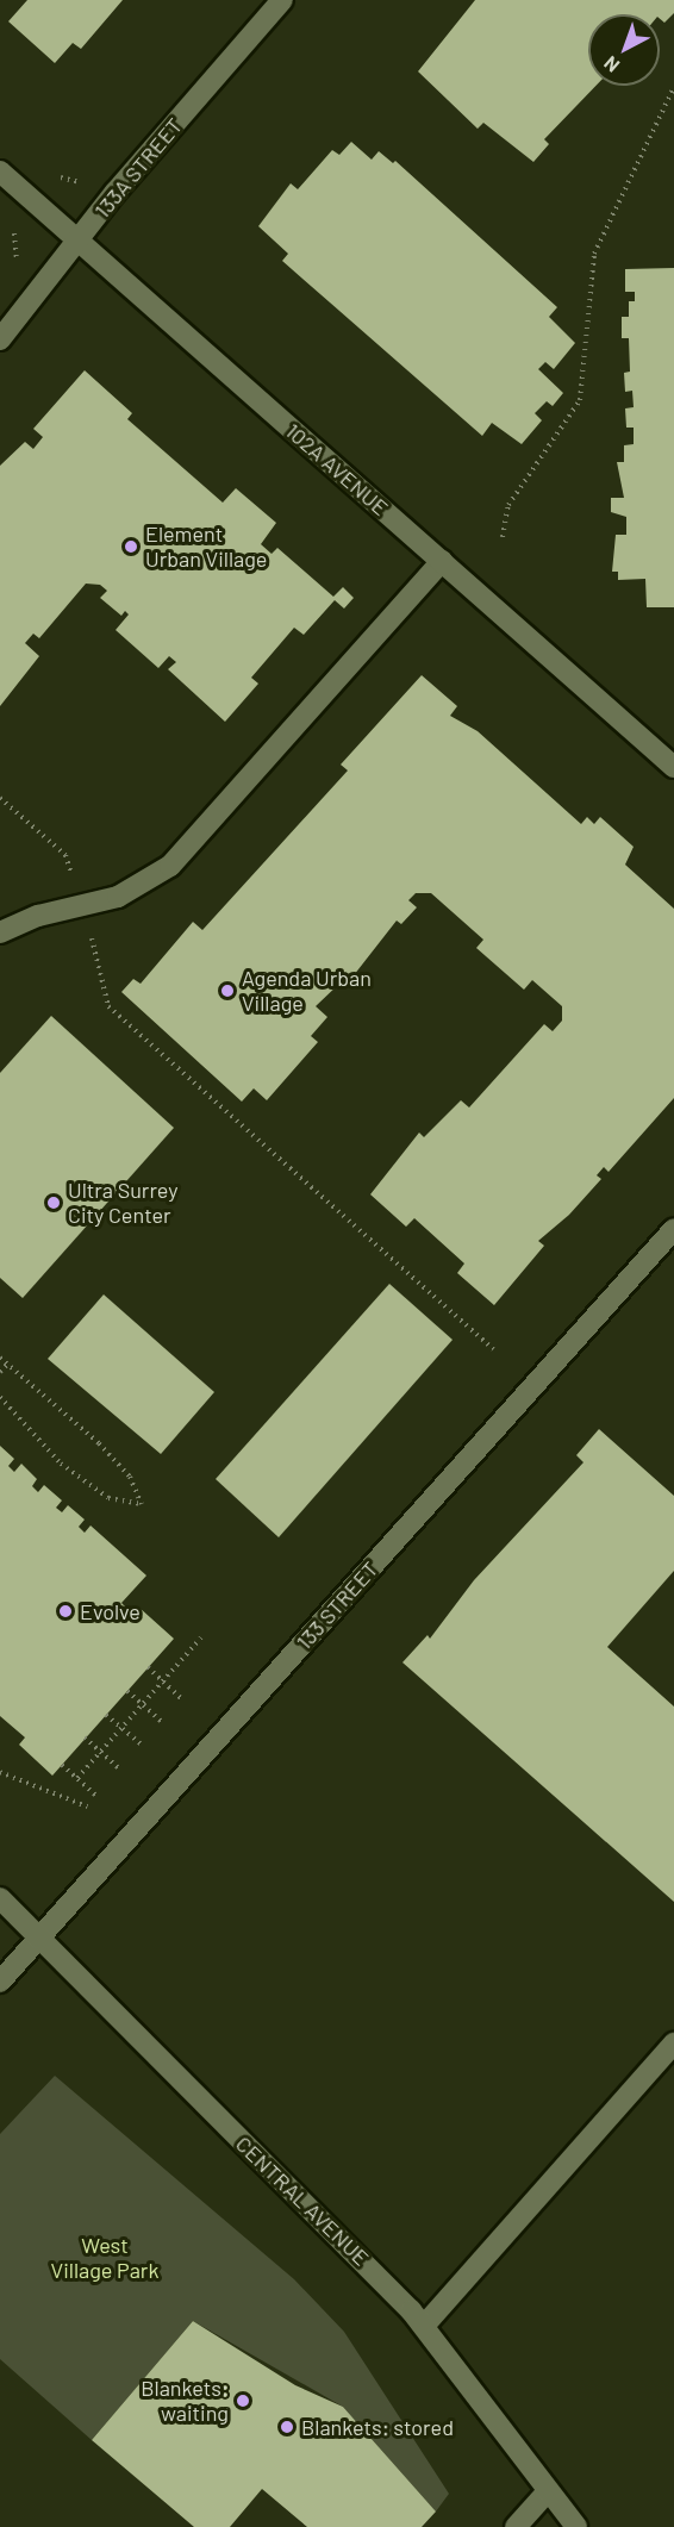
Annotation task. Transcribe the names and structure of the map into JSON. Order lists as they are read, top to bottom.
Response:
{
  "streets": {
    "street": [
      "133A STREET",
      "102A AVENUE",
      "133 STREET",
      "CENTRAL AVENUE"
    ]
  },
  "crossings": [
    ["133A STREET", "102A AVENUE"],
    ["133 STREET", "CENTRAL AVENUE"]
  ],
  "parks": ["West Village Park"],
  "places": [
    "Element Urban Village",
    "Agenda Urban Village",
    "Ultra Surrey City Center",
    "Evolve",
    "Blankets: waiting",
    "Blankets: stored"
  ],
  "north": "bottom left"
}
